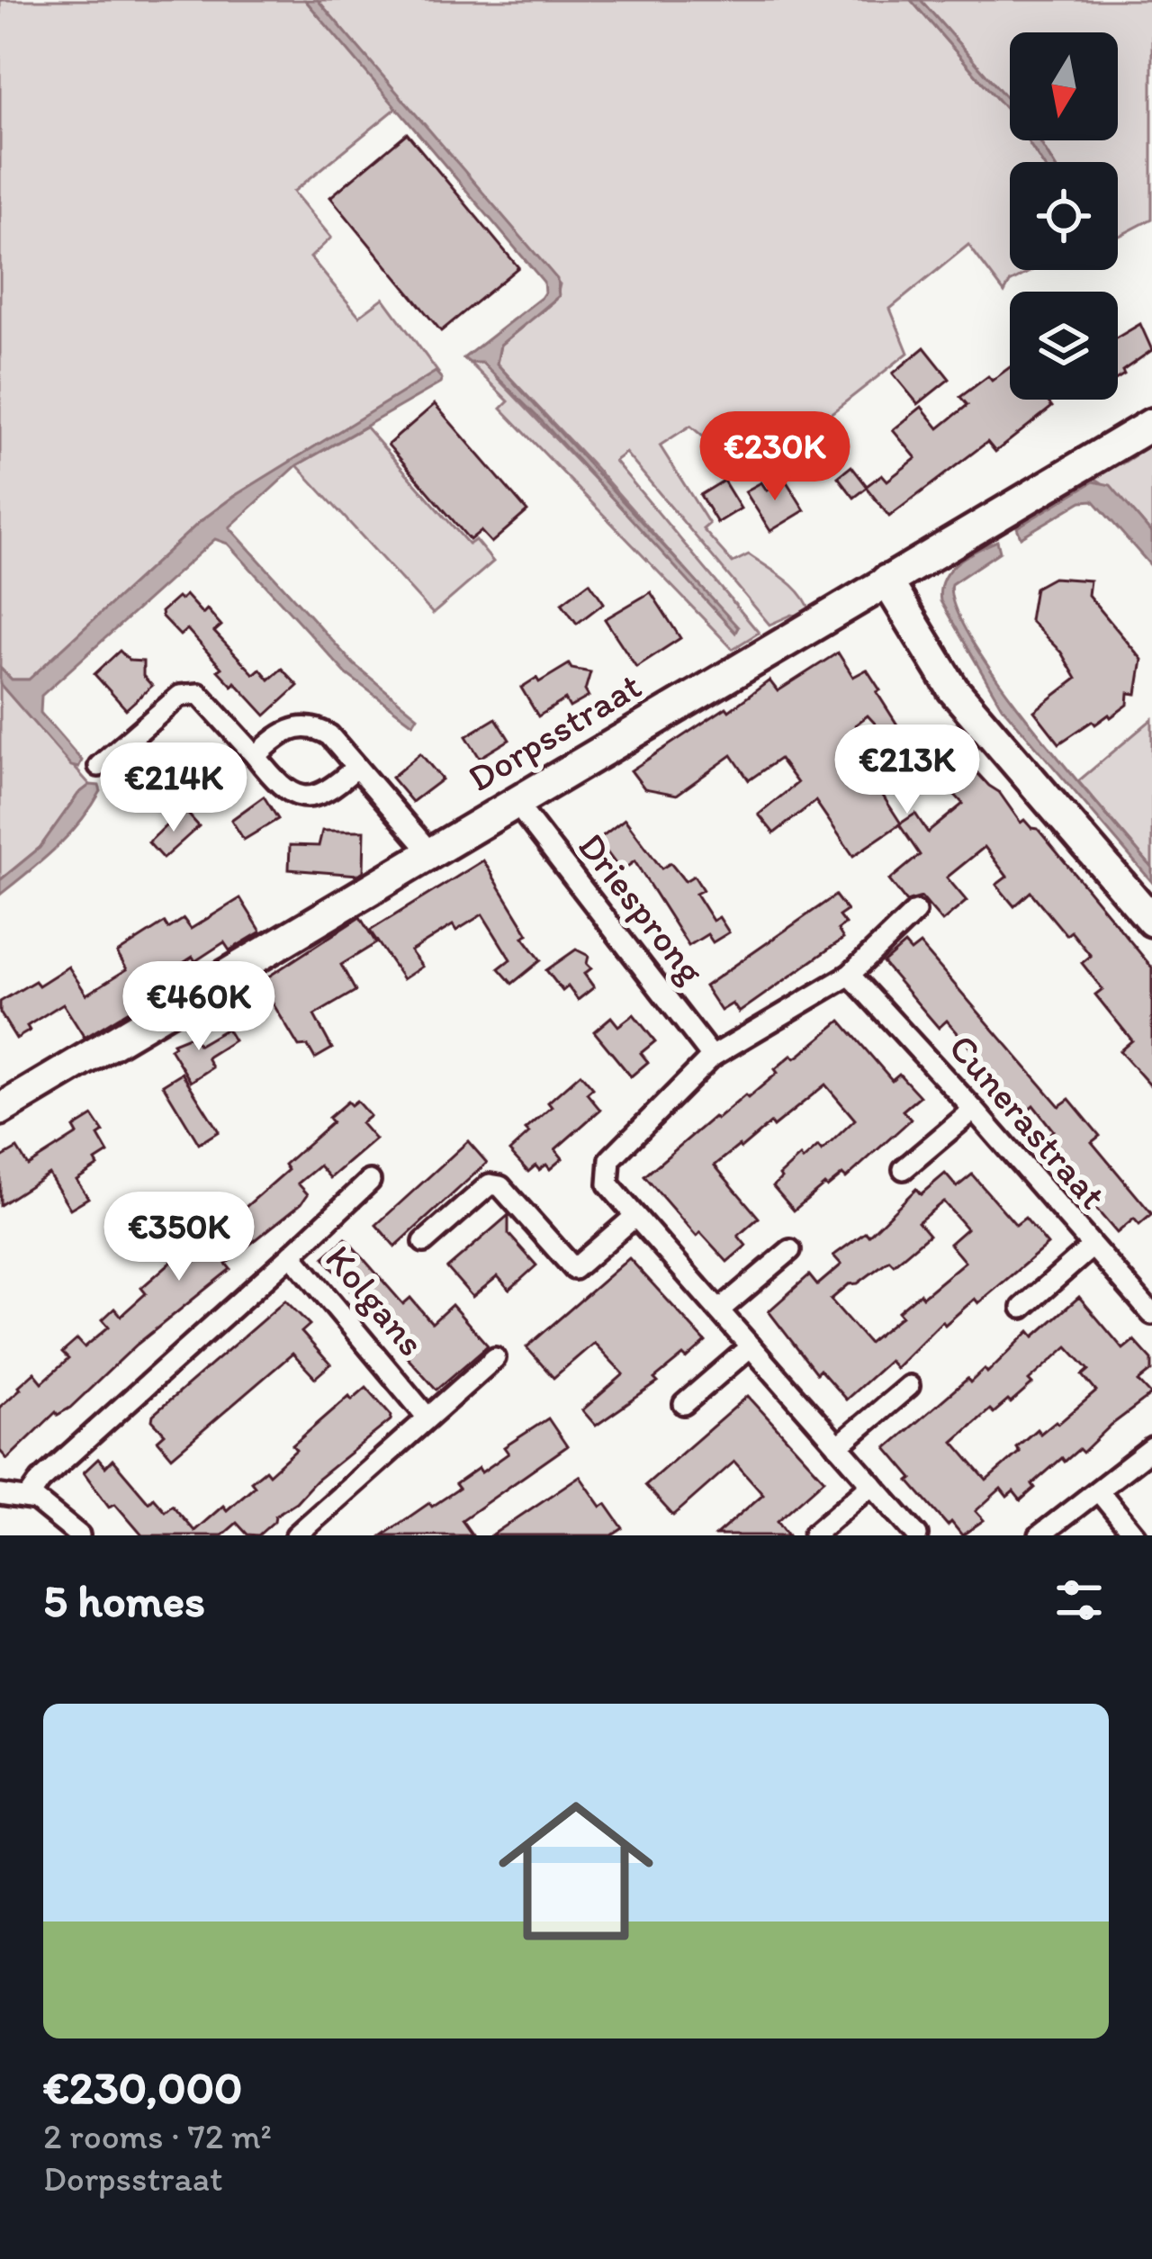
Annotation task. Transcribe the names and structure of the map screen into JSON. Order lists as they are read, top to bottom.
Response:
{
  "streets": {
    "street": [
      "Dorpsstraat",
      "Driesprong",
      "Cunerastraat",
      "Kolgans"
    ]
  },
  "crossings": [
    ["Dorpsstraat", "Driesprong"]
  ],
  "north": "bottom",
  "page": {
    "price": [
      "€230K",
      "€213K",
      "€214K",
      "€460K",
      "€350K"
    ],
    "heading": "5 homes",
    "list": [
      {
        "name": "€230,000",
        "note": "2 rooms · 72 m² · Dorpsstraat"
      }
    ]
  }
}
